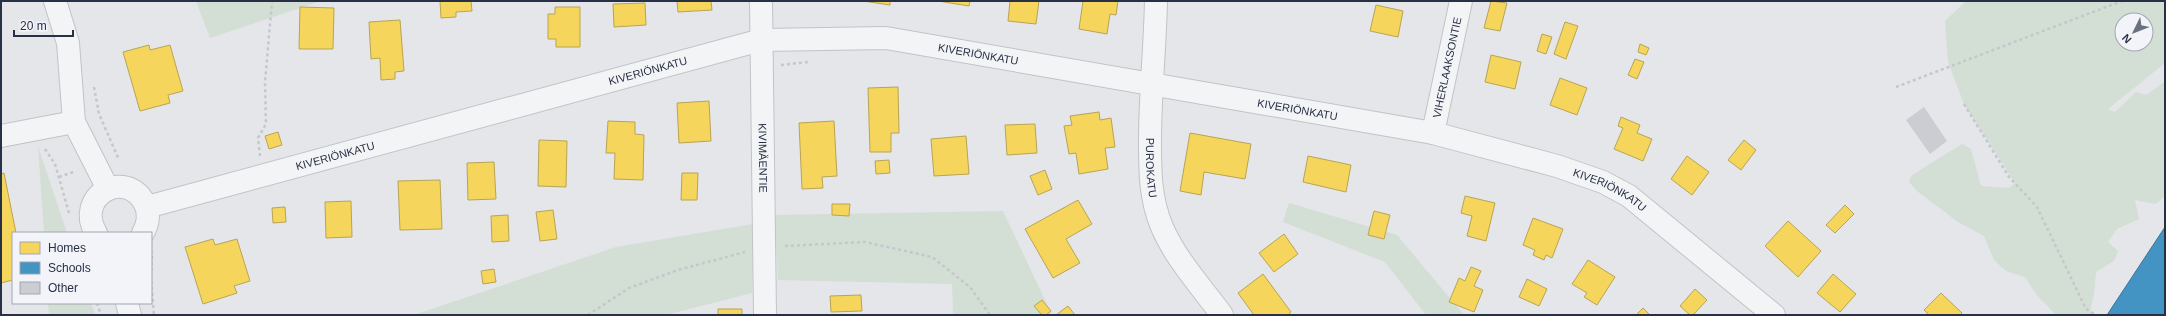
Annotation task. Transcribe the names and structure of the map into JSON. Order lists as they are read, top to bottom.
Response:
{
  "streets": {
    "street": [
      "KIVERIÖNKATU",
      "VIHERLAAKSONTIE",
      "KIVIMÄENTIE",
      "PUROKATU"
    ]
  },
  "crossings": [
    ["KIVERIÖNKATU", "VIHERLAAKSONTIE"],
    ["KIVERIÖNKATU", "KIVIMÄENTIE"],
    ["KIVERIÖNKATU", "PUROKATU"]
  ],
  "legend": ["Homes", "Schools", "Other"],
  "scale_bar": "20 m",
  "north": "bottom left"
}
